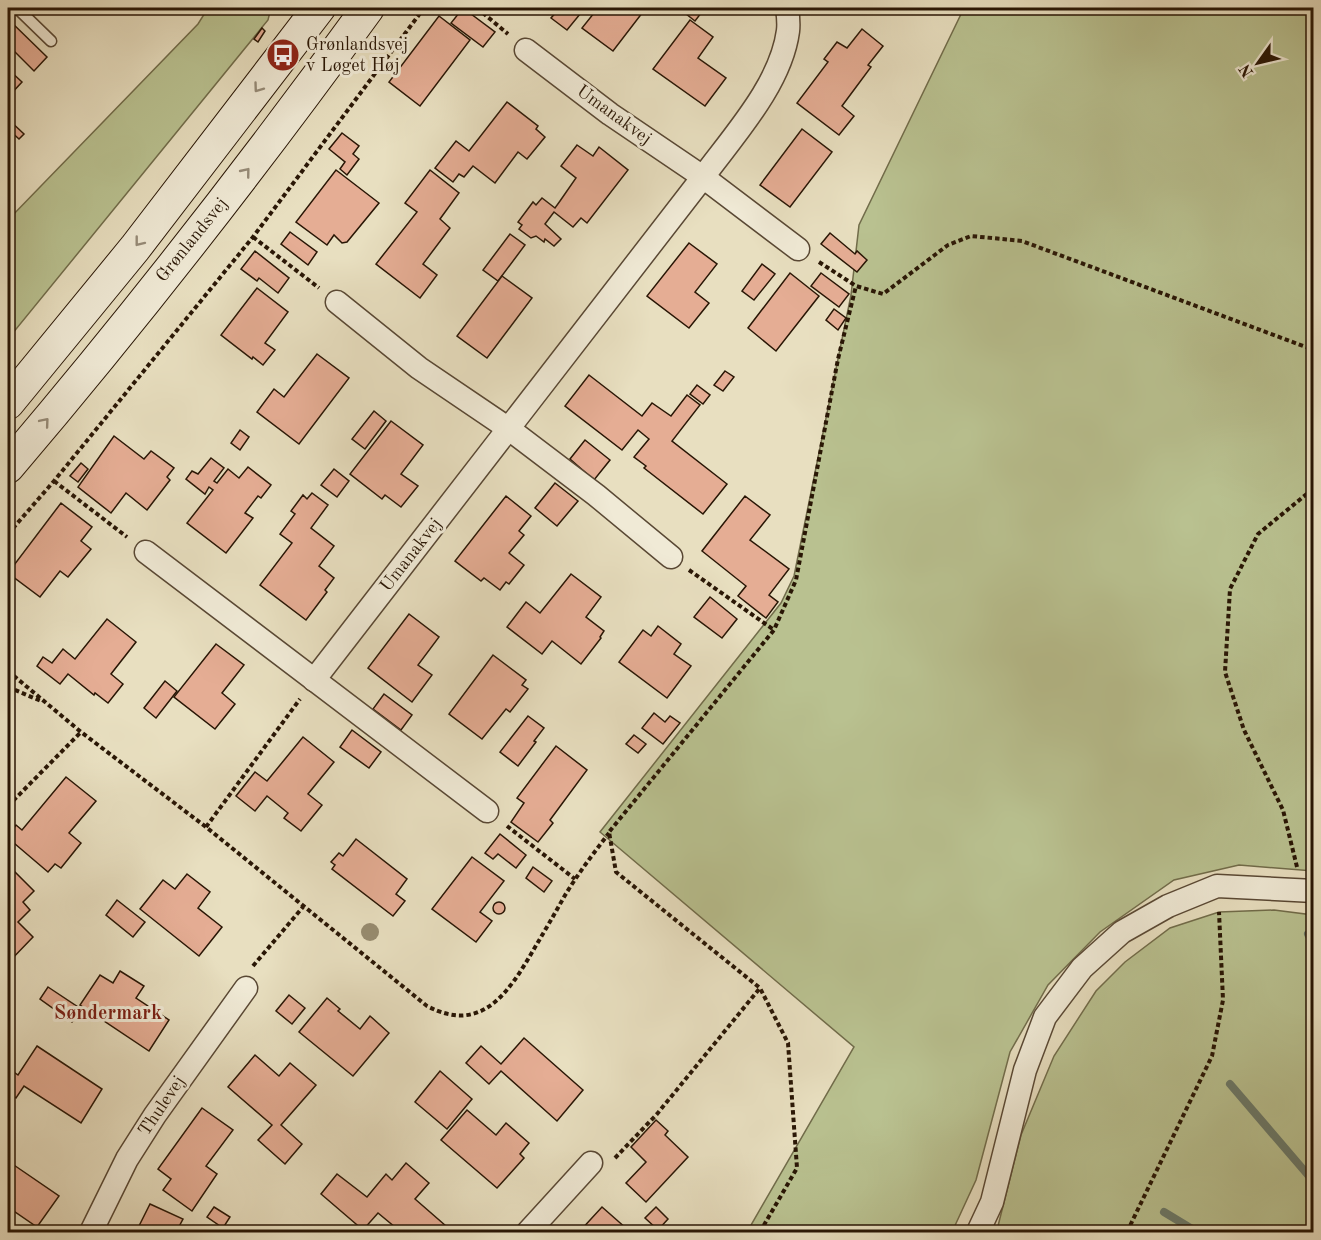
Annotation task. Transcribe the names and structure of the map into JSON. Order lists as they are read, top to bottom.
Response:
{
  "streets": {
    "street": ["Umanakvej", "Grønlandsvej", "Thulevej"]
  },
  "districts": ["Søndermark"],
  "places": {
    "bus stop": ["Grønlandsvej v Løget Høj"]
  },
  "north": "bottom left"
}
